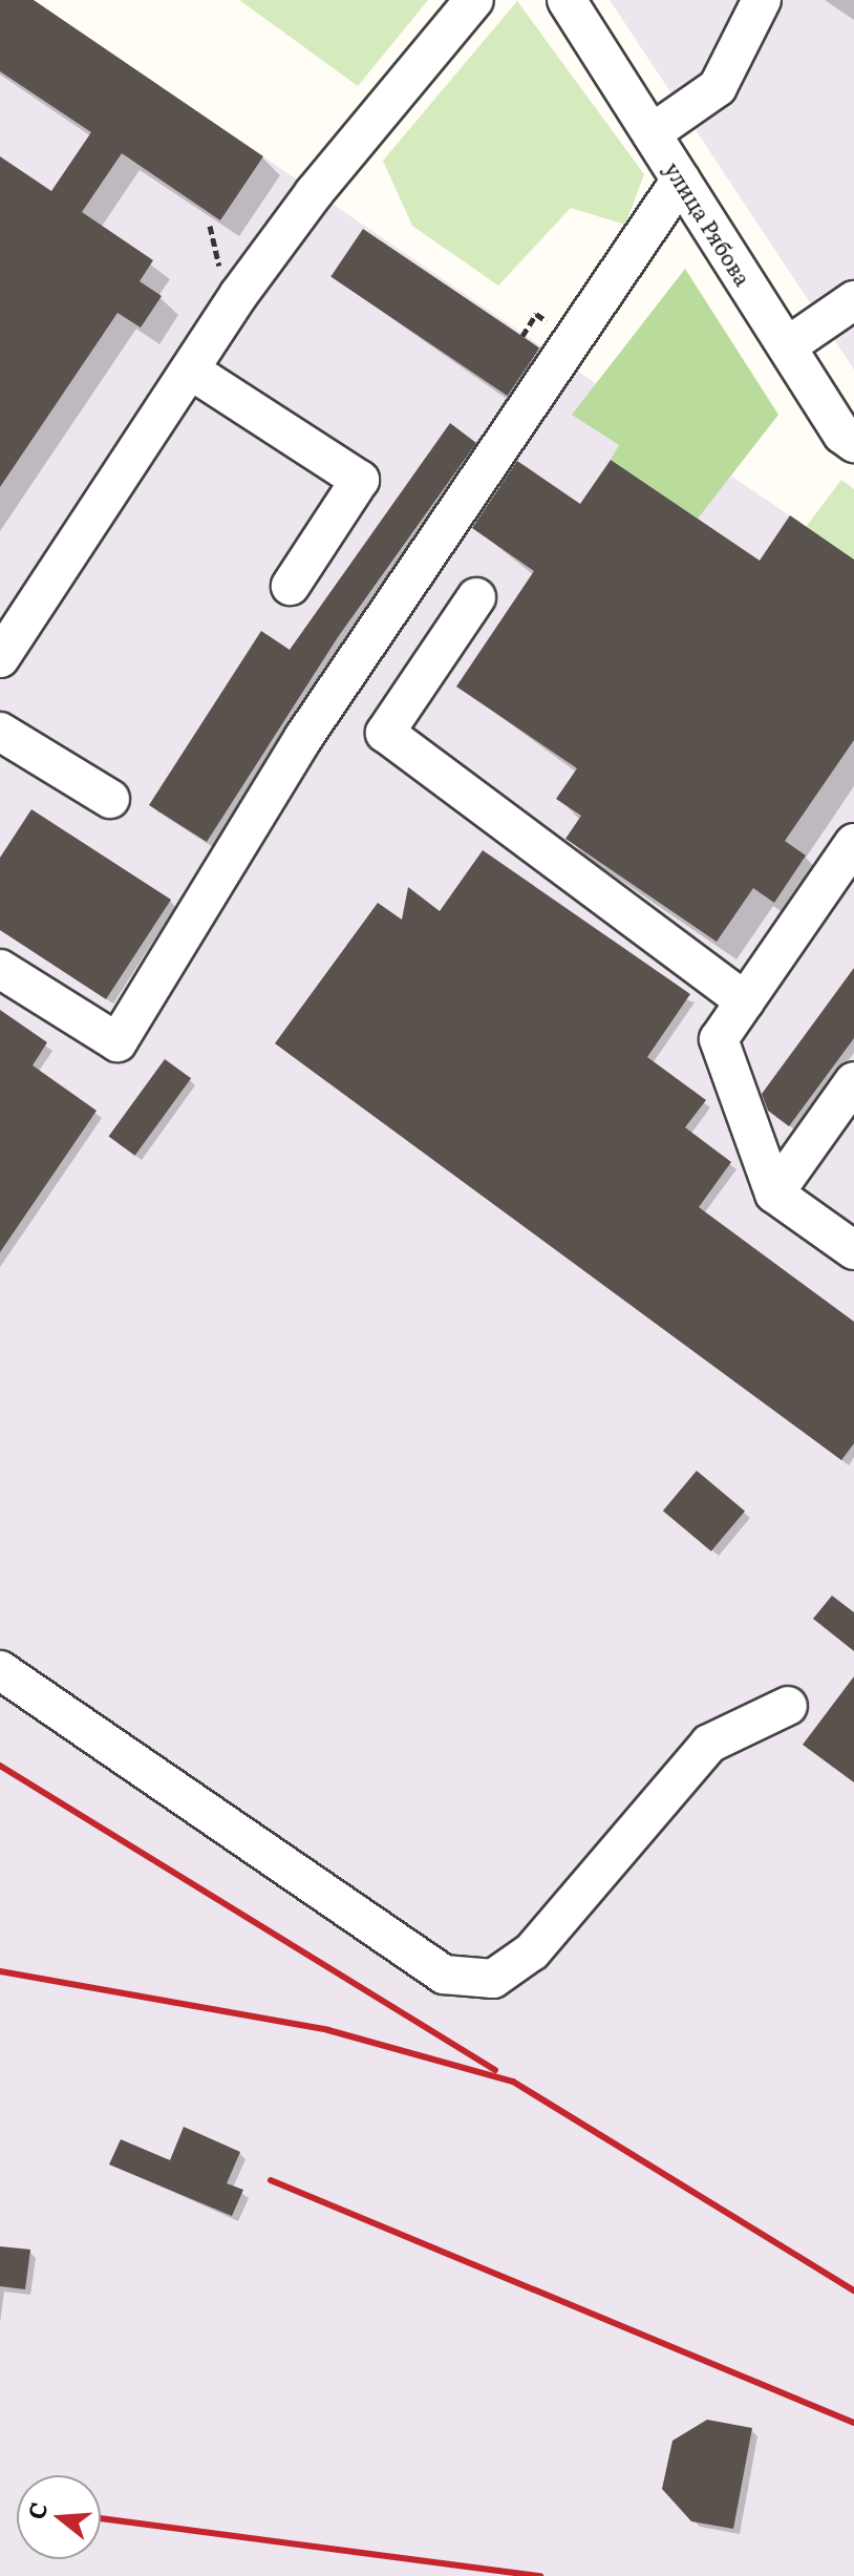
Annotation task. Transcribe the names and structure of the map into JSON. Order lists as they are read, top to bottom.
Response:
{
  "streets": {
    "street": ["улица Рябова"]
  },
  "north": "left"
}
